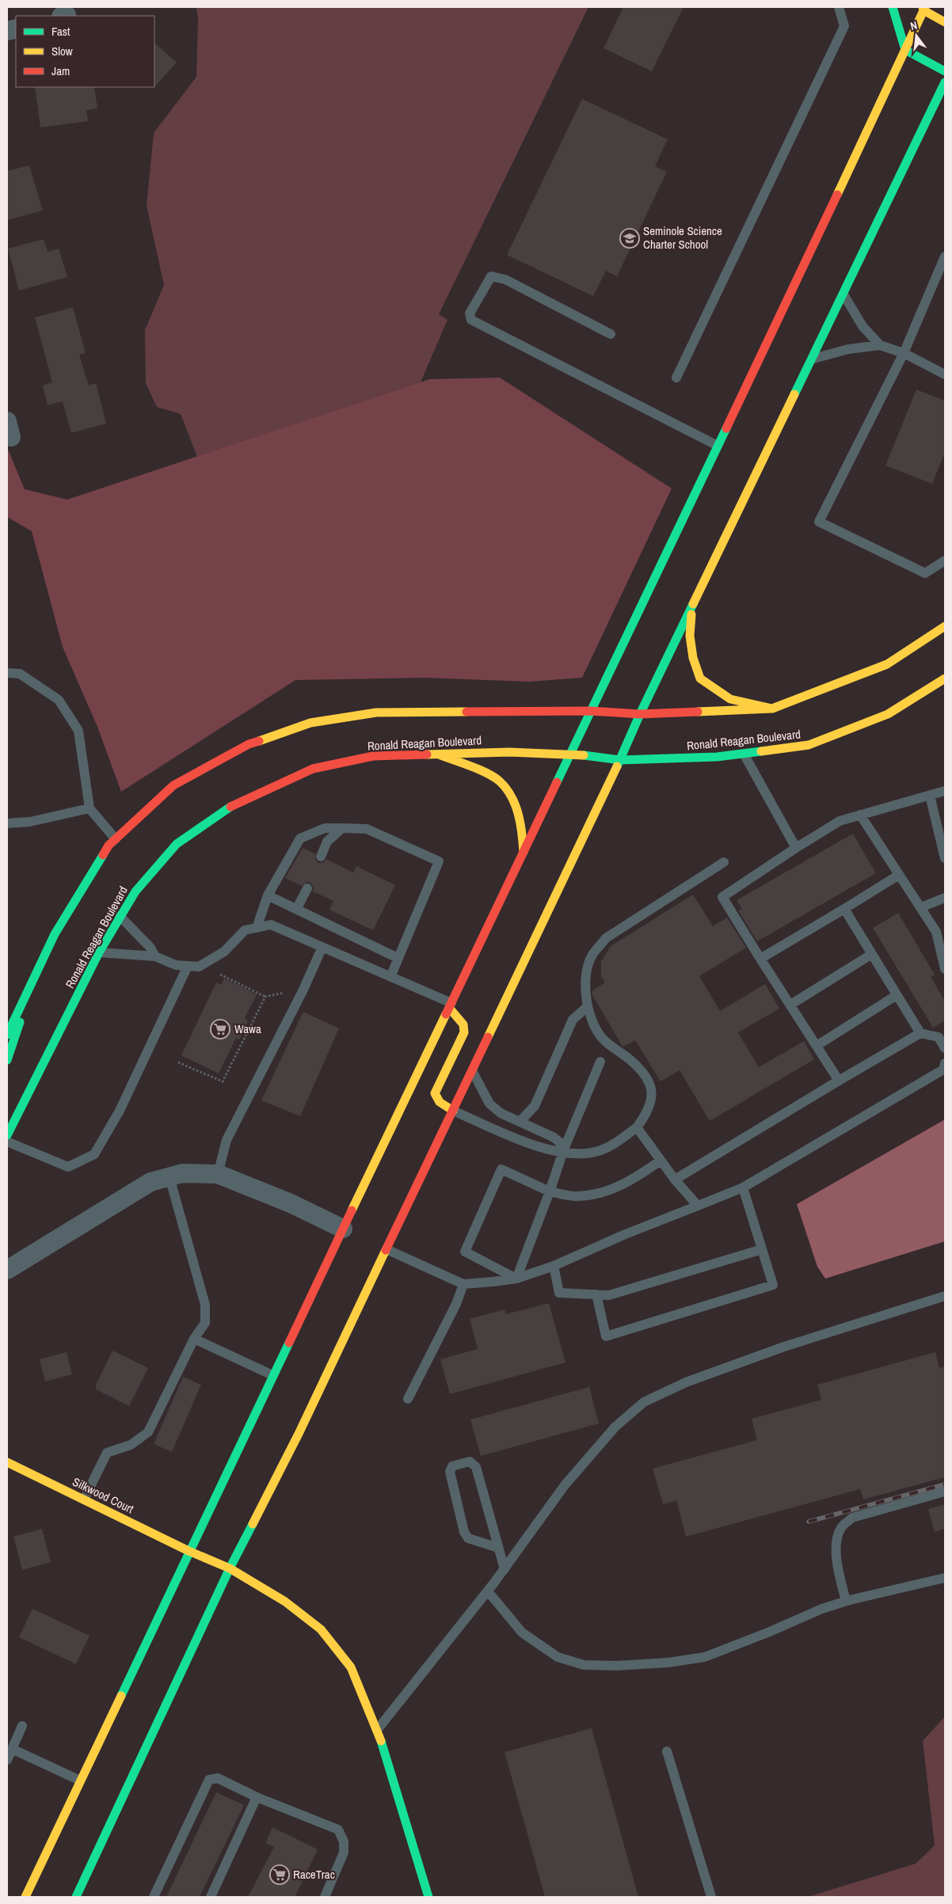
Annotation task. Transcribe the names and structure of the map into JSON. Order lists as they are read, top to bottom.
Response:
{
  "streets": {
    "main road": ["Ronald Reagan Boulevard", "Silkwood Court"]
  },
  "places": {
    "school or university": ["Seminole Science Charter School"],
    "supermarket": ["Wawa", "RaceTrac"]
  },
  "legend": ["Fast", "Slow", "Jam"],
  "north": "top"
}
